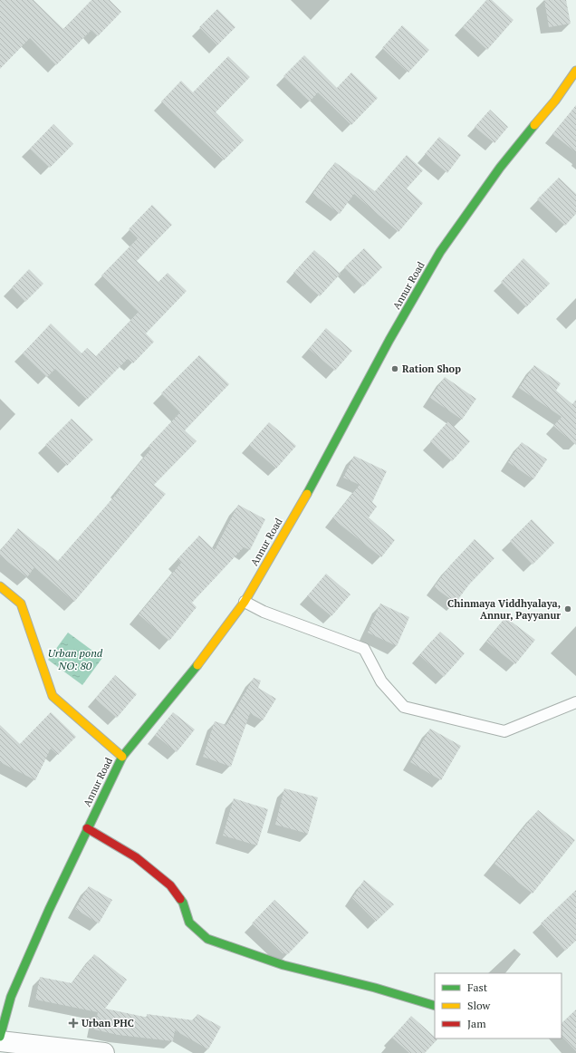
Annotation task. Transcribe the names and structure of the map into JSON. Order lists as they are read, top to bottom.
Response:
{
  "streets": {
    "main road": ["Annur Road"]
  },
  "water": ["Urban pond NO: 80"],
  "places": {
    "other": ["Ration Shop", "Chinmaya Viddhyalaya, Annur, Payyanur"],
    "health": ["Urban PHC"]
  },
  "legend": ["Fast", "Slow", "Jam"]
}
